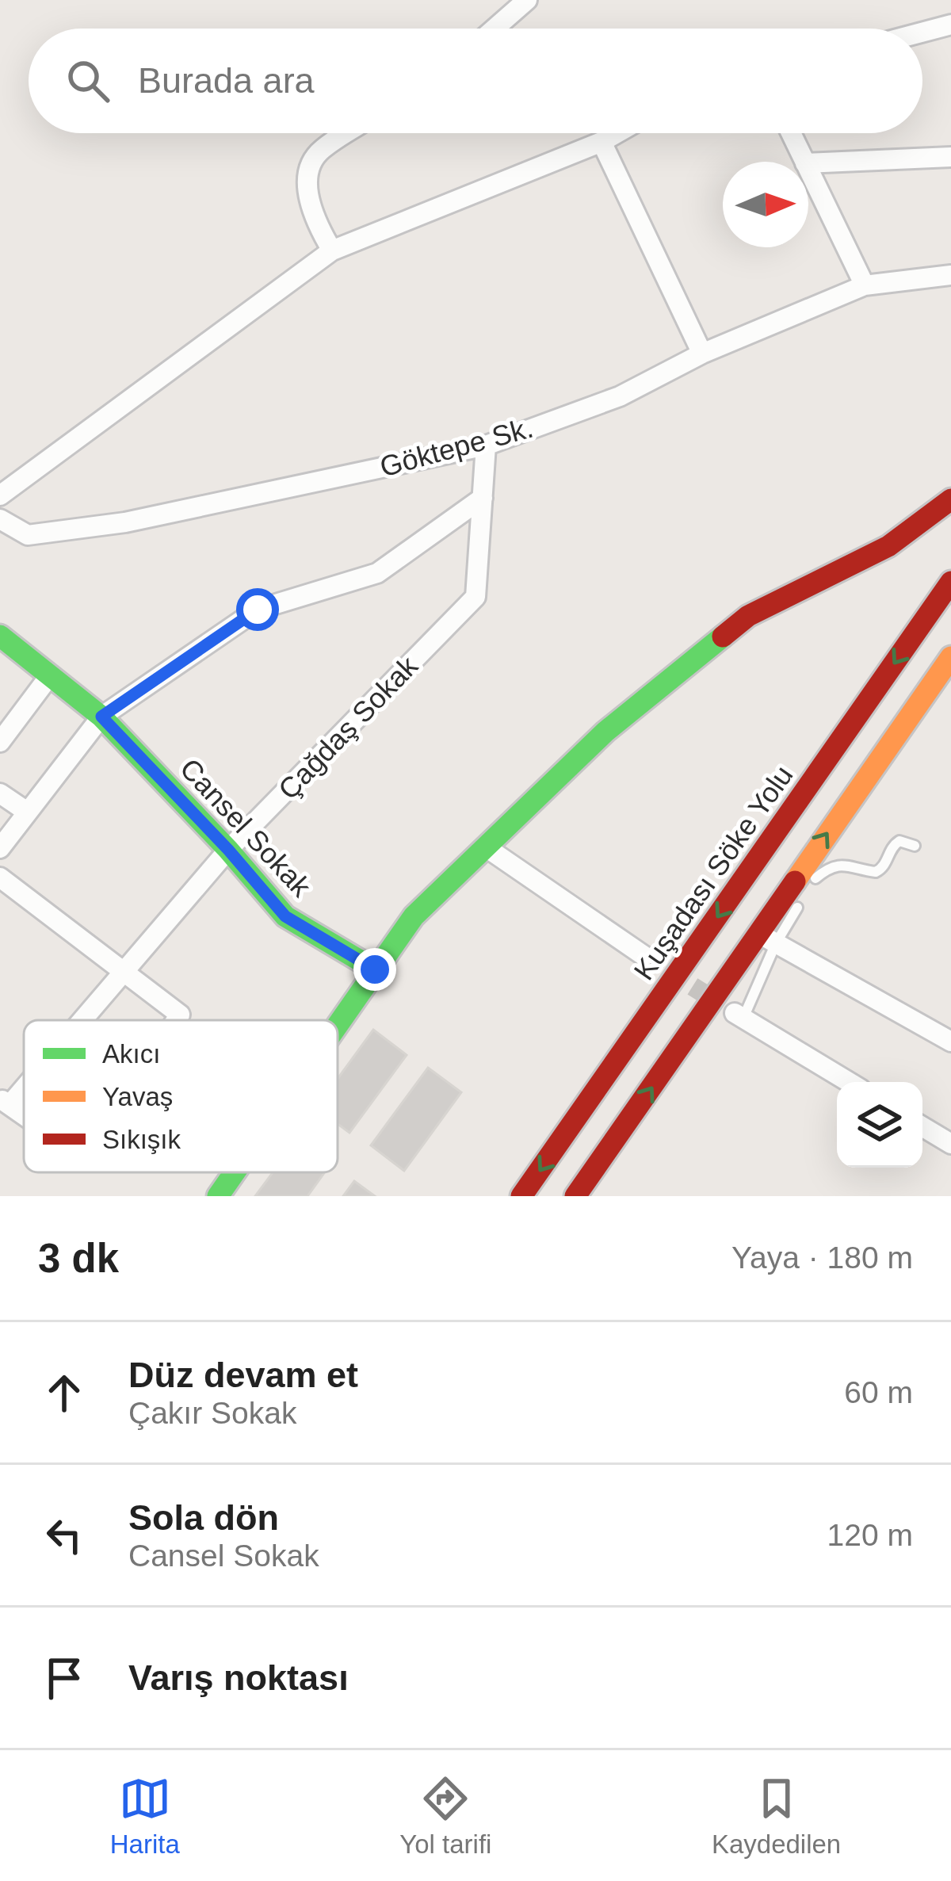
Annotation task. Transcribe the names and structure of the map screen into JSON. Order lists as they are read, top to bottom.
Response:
{
  "streets": {
    "main road": ["Cansel Sokak", "Kuşadası Söke Yolu"],
    "street": ["Göktepe Sk.", "Çağdaş Sokak"]
  },
  "crossings": [
    ["Göktepe Sk.", "Çağdaş Sokak"],
    ["Çağdaş Sokak", "Cansel Sokak"]
  ],
  "legend": ["Akıcı", "Yavaş", "Sıkışık"],
  "north": "right",
  "page": {
    "search": "Burada ara",
    "heading": ["3 dk", "Yaya · 180 m"],
    "list": [
      ["Düz devam et", "Çakır Sokak", "60 m"],
      ["Sola dön", "Cansel Sokak", "120 m"],
      "Varış noktası"
    ],
    "nav": ["Harita", "Yol tarifi", "Kaydedilen"]
  }
}
